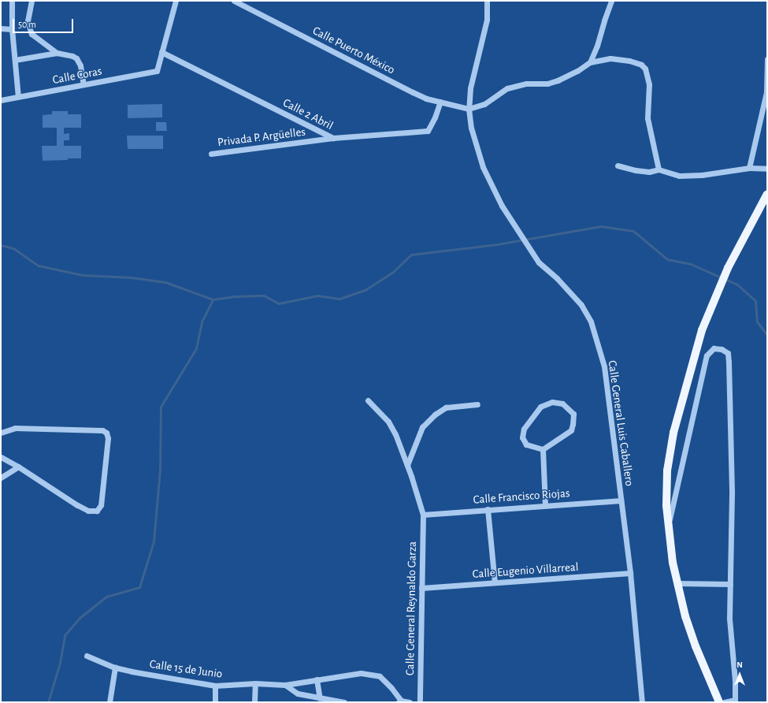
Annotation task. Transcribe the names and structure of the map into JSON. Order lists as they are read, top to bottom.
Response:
{
  "streets": {
    "street": [
      "Calle Puerto México",
      "Calle Coras",
      "Calle 2 Abril",
      "Privada P. Argüelles",
      "Calle General Luis Caballero",
      "Calle Francisco Riojas",
      "Calle Eugenio Villarreal",
      "Calle General Reynaldo Garza",
      "Calle 15 de Junio"
    ]
  },
  "crossings": [
    ["Calle Puerto México", "Calle 2 Abril"],
    ["Calle Puerto México", "Calle General Luis Caballero"],
    ["Calle Coras", "Calle 2 Abril"],
    ["Calle 2 Abril", "Privada P. Argüelles"],
    ["Calle General Luis Caballero", "Calle Francisco Riojas"],
    ["Calle General Luis Caballero", "Calle Eugenio Villarreal"],
    ["Calle Francisco Riojas", "Calle General Reynaldo Garza"],
    ["Calle Eugenio Villarreal", "Calle General Reynaldo Garza"]
  ],
  "scale_bar": "50 m",
  "north": "top"
}
